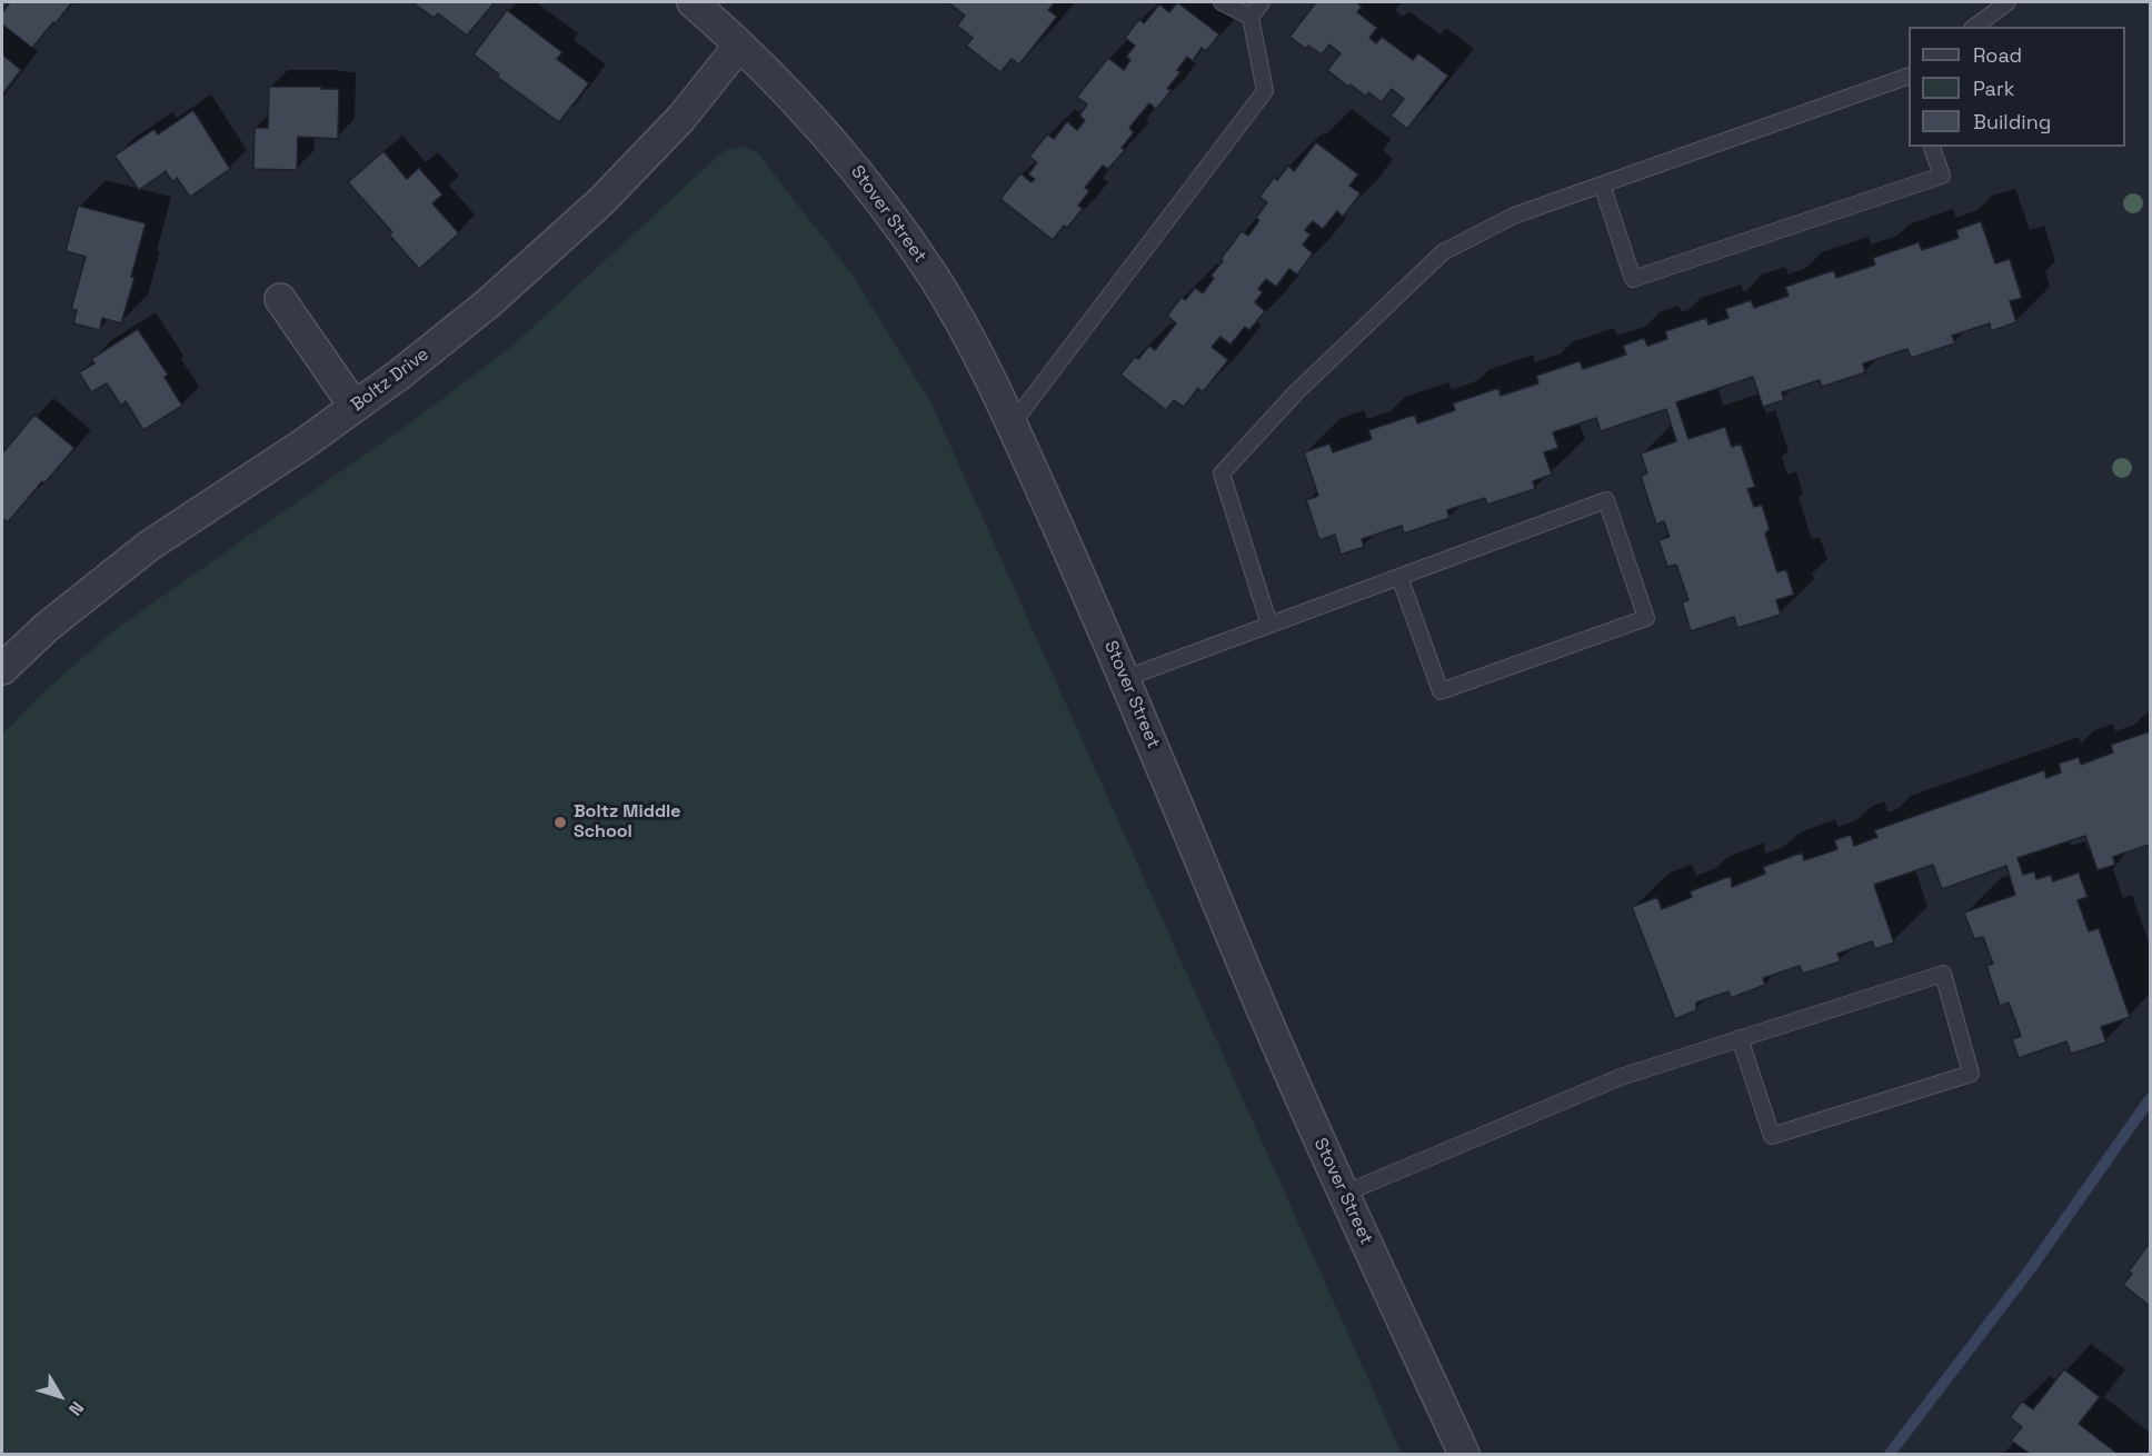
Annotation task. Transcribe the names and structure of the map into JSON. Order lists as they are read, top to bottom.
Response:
{
  "streets": {
    "street": ["Stover Street", "Boltz Drive"]
  },
  "crossings": [
    ["Stover Street", "Boltz Drive"]
  ],
  "places": ["Boltz Middle School"],
  "legend": ["Road", "Park", "Building"],
  "north": "bottom right"
}
